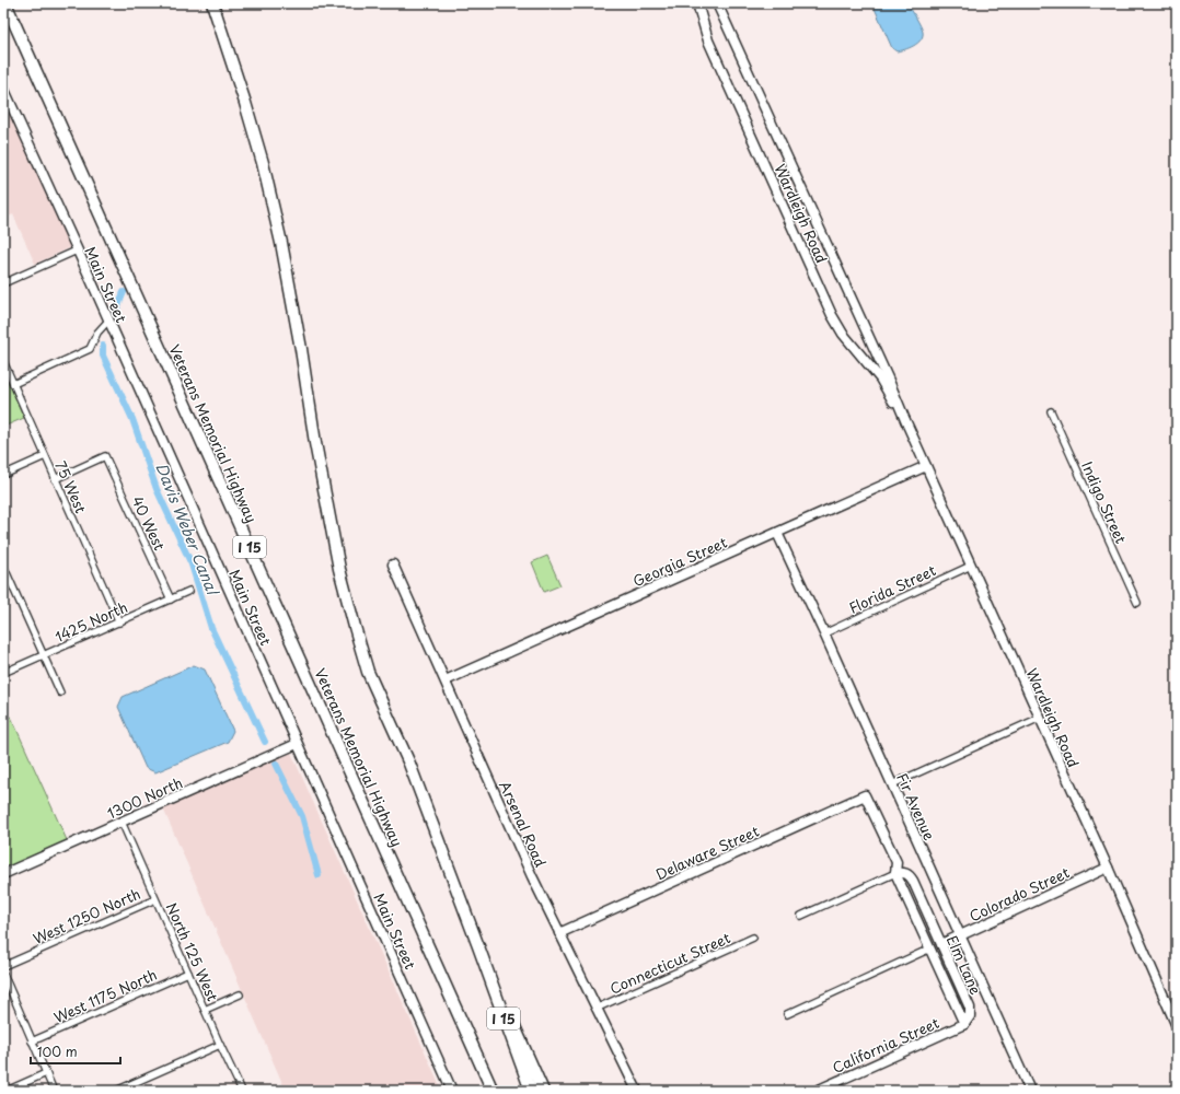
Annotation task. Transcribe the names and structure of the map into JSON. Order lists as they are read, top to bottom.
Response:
{
  "streets": {
    "highway": ["Veterans Memorial Highway", "I 15"],
    "street": [
      "Wardleigh Road",
      "Main Street",
      "75 West",
      "Indigo Street",
      "40 West",
      "Georgia Street",
      "Florida Street",
      "1425 North",
      "1300 North",
      "Fir Avenue",
      "Arsenal Road",
      "Delaware Street",
      "Colorado Street",
      "West 1250 North",
      "North 125 West",
      "Connecticut Street",
      "Elm Lane",
      "West 1175 North",
      "California Street"
    ]
  },
  "crossings": [
    ["Wardleigh Road", "Georgia Street"],
    ["Wardleigh Road", "Florida Street"],
    ["Wardleigh Road", "Colorado Street"],
    ["Main Street", "1300 North"],
    ["75 West", "40 West"],
    ["75 West", "1425 North"],
    ["40 West", "1425 North"],
    ["Georgia Street", "Fir Avenue"],
    ["Georgia Street", "Arsenal Road"],
    ["Florida Street", "Fir Avenue"],
    ["1300 North", "North 125 West"],
    ["Fir Avenue", "Colorado Street"],
    ["Arsenal Road", "Delaware Street"],
    ["Arsenal Road", "Connecticut Street"],
    ["Delaware Street", "Elm Lane"],
    ["Colorado Street", "Elm Lane"],
    ["West 1250 North", "North 125 West"],
    ["North 125 West", "West 1175 North"],
    ["Elm Lane", "California Street"]
  ],
  "water": ["Davis Weber Canal"],
  "scale_bar": "100 m"
}
